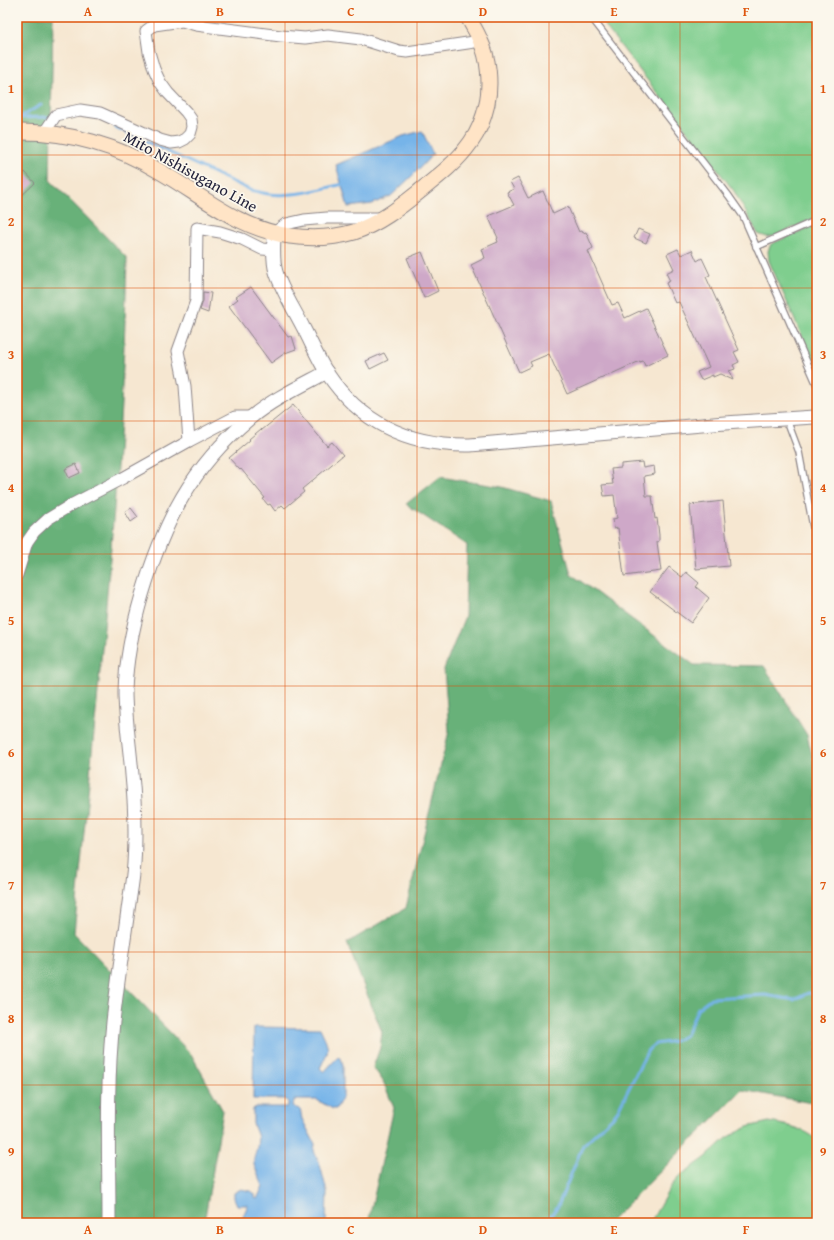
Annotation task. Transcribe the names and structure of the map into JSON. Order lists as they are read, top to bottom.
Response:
{
  "streets": {
    "main road": ["Mito Nishisugano Line"]
  },
  "grid": {
    "columns": [
      "A",
      "B",
      "C",
      "D",
      "E",
      "F"
    ],
    "rows": [
      "1",
      "2",
      "3",
      "4",
      "5",
      "6",
      "7",
      "8",
      "9"
    ]
  }
}
